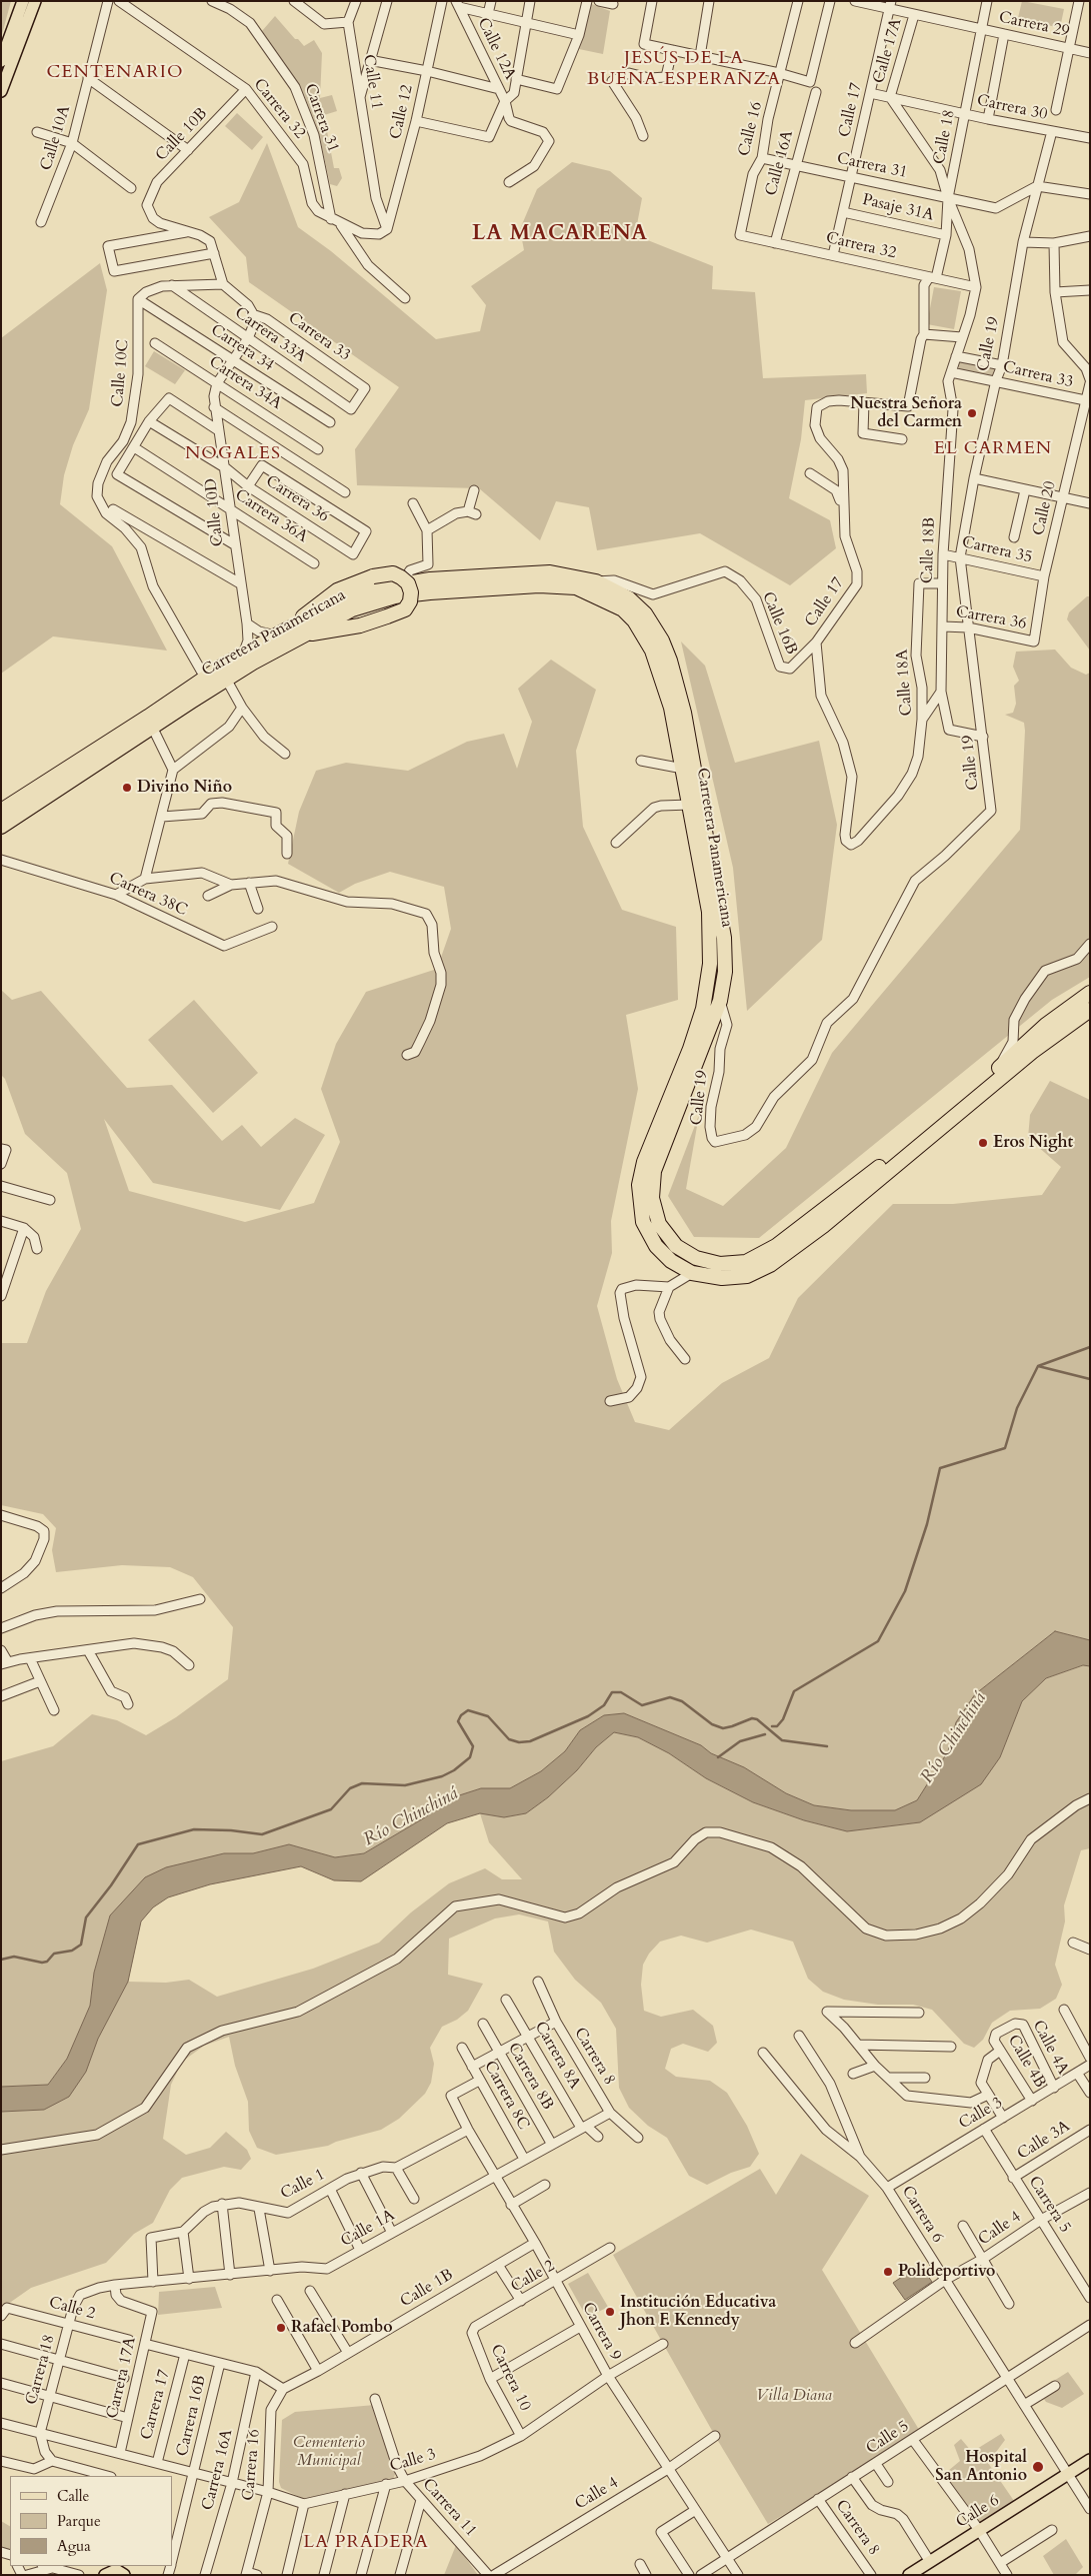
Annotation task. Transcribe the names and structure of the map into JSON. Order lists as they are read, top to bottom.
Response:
{
  "streets": {
    "highway": ["Carretera Panamericana"],
    "main road": ["Calle 6"],
    "street": [
      "Carrera 29",
      "Calle 12A",
      "Calle 17A",
      "Calle 11",
      "Carrera 30",
      "Carrera 32",
      "Calle 17",
      "Calle 12",
      "Carrera 31",
      "Calle 16",
      "Calle 10B",
      "Calle 18",
      "Calle 10A",
      "Calle 16A",
      "Pasaje 31A",
      "Carrera 33A",
      "Carrera 33",
      "Calle 19",
      "Carrera 34",
      "Calle 10C",
      "Carrera 34A",
      "Carrera 36",
      "Calle 20",
      "Calle 10D",
      "Carrera 36A",
      "Calle 18B",
      "Carrera 35",
      "Calle 16B",
      "Calle 18A",
      "Carrera 38C",
      "Calle 4A",
      "Carrera 8A",
      "Carrera 8",
      "Calle 4B",
      "Carrera 8B",
      "Carrera 8C",
      "Calle 3",
      "Calle 3A",
      "Calle 1",
      "Carrera 5",
      "Carrera 6",
      "Calle 1A",
      "Calle 4",
      "Calle 2",
      "Calle 1B",
      "Carrera 9",
      "Carrera 18",
      "Carrera 17A",
      "Carrera 10",
      "Carrera 17",
      "Carrera 16B",
      "Calle 5",
      "Carrera 16",
      "Carrera 16A",
      "Carrera 11"
    ]
  },
  "crossings": [
    ["Carrera 29", "Calle 17A"],
    ["Carrera 29", "Calle 17"],
    ["Carrera 29", "Calle 18"],
    ["Calle 12A", "Calle 12"],
    ["Calle 17A", "Carrera 30"],
    ["Calle 17A", "Carrera 31"],
    ["Calle 17A", "Calle 18"],
    ["Calle 11", "Calle 12"],
    ["Carrera 30", "Calle 17"],
    ["Carrera 30", "Calle 18"],
    ["Carrera 30", "Calle 19"],
    ["Carrera 32", "Calle 17"],
    ["Carrera 32", "Carrera 31"],
    ["Carrera 32", "Calle 16"],
    ["Carrera 32", "Calle 10B"],
    ["Carrera 32", "Calle 18"],
    ["Carrera 32", "Calle 16A"],
    ["Calle 17", "Carrera 31"],
    ["Calle 17", "Calle 18"],
    ["Calle 17", "Pasaje 31A"],
    ["Calle 17", "Calle 16B"],
    ["Calle 17", "Calle 18A"],
    ["Carrera 31", "Calle 16"],
    ["Carrera 31", "Calle 18"],
    ["Carrera 31", "Calle 16A"],
    ["Carrera 31", "Calle 19"],
    ["Calle 18", "Pasaje 31A"],
    ["Carrera 33A", "Carrera 33"],
    ["Carrera 33A", "Calle 10D"],
    ["Carrera 33", "Calle 19"],
    ["Carrera 33", "Calle 20"],
    ["Carrera 33", "Calle 10D"],
    ["Carrera 33", "Calle 18B"],
    ["Calle 19", "Carrera 36"],
    ["Calle 19", "Calle 18B"],
    ["Calle 19", "Carrera 35"],
    ["Calle 19", "Carretera Panamericana"],
    ["Carrera 34", "Calle 10C"],
    ["Carrera 34", "Calle 10D"],
    ["Calle 10C", "Carretera Panamericana"],
    ["Carrera 34A", "Calle 10D"],
    ["Carrera 36", "Calle 20"],
    ["Carrera 36", "Calle 10D"],
    ["Carrera 36", "Calle 18B"],
    ["Calle 20", "Carrera 35"],
    ["Calle 10D", "Carrera 36A"],
    ["Calle 10D", "Carretera Panamericana"],
    ["Calle 18B", "Carrera 35"],
    ["Calle 18B", "Calle 18A"],
    ["Calle 16B", "Carretera Panamericana"],
    ["Calle 4A", "Calle 4B"],
    ["Calle 4A", "Calle 3"],
    ["Carrera 8A", "Calle 1A"],
    ["Carrera 8", "Calle 1A"],
    ["Carrera 8", "Calle 5"],
    ["Calle 4B", "Calle 3"],
    ["Carrera 8B", "Calle 1A"],
    ["Carrera 8C", "Calle 1A"],
    ["Carrera 8C", "Carrera 9"],
    ["Calle 3", "Carrera 5"],
    ["Calle 3", "Carrera 6"],
    ["Calle 3", "Carrera 9"],
    ["Calle 3", "Carrera 10"],
    ["Calle 3", "Carrera 11"],
    ["Calle 3A", "Carrera 5"],
    ["Calle 1", "Carrera 9"],
    ["Carrera 5", "Calle 4"],
    ["Carrera 6", "Calle 4"],
    ["Carrera 6", "Calle 5"],
    ["Carrera 6", "Calle 6"],
    ["Calle 1A", "Carrera 9"],
    ["Calle 1A", "Carrera 18"],
    ["Calle 1A", "Carrera 17A"],
    ["Calle 4", "Carrera 9"],
    ["Calle 2", "Carrera 9"],
    ["Calle 2", "Carrera 18"],
    ["Calle 2", "Carrera 10"],
    ["Calle 1B", "Carrera 9"],
    ["Calle 1B", "Carrera 16"],
    ["Carrera 9", "Calle 5"]
  ],
  "districts": [
    "JESÚS DE LA BUENA ESPERANZA",
    "CENTENARIO",
    "LA MACARENA",
    "EL CARMEN",
    "NOGALES",
    "LA PRADERA"
  ],
  "water": ["Río Chinchiná"],
  "parks": ["Villa Diana", "Cementerio Municipal"],
  "places": [
    "Nuestra Señora del Carmen",
    "Divino Niño",
    "Eros Night",
    "Polideportivo",
    "Institución Educativa Jhon F. Kennedy",
    "Rafael Pombo",
    "Hospital San Antonio"
  ],
  "legend": ["Calle", "Parque", "Agua"]
}
